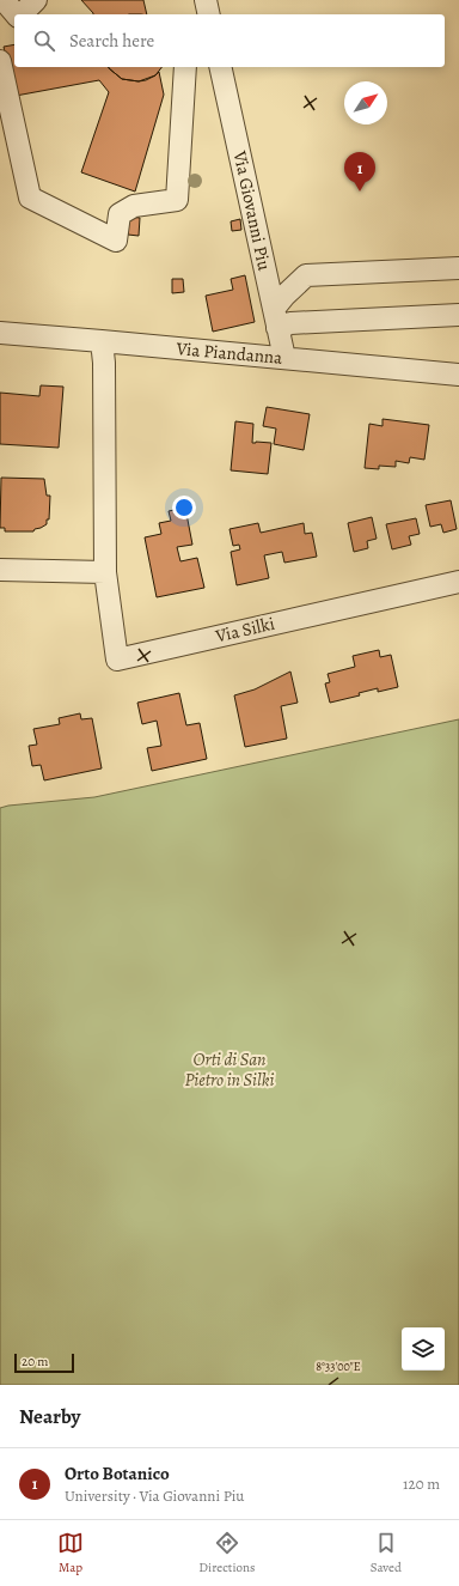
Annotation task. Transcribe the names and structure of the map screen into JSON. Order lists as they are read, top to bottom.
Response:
{
  "streets": {
    "street": ["Via Giovanni Piu", "Via Piandanna", "Via Silki"]
  },
  "crossings": [
    ["Via Giovanni Piu", "Via Piandanna"],
    ["Via Piandanna", "Via Silki"]
  ],
  "parks": ["Orti di San Pietro in Silki"],
  "scale_bar": "20 m",
  "north": "top right",
  "page": {
    "search": "Search here",
    "pins": "1",
    "scale": "20 m",
    "heading": "Nearby",
    "list": [
      {
        "mark": "1",
        "name": "Orto Botanico",
        "note": "University · Via Giovanni Piu",
        "value": "120 m"
      }
    ],
    "nav": ["Map", "Directions", "Saved"]
  },
  "coordinates": ["8°33'00\"E"]
}
